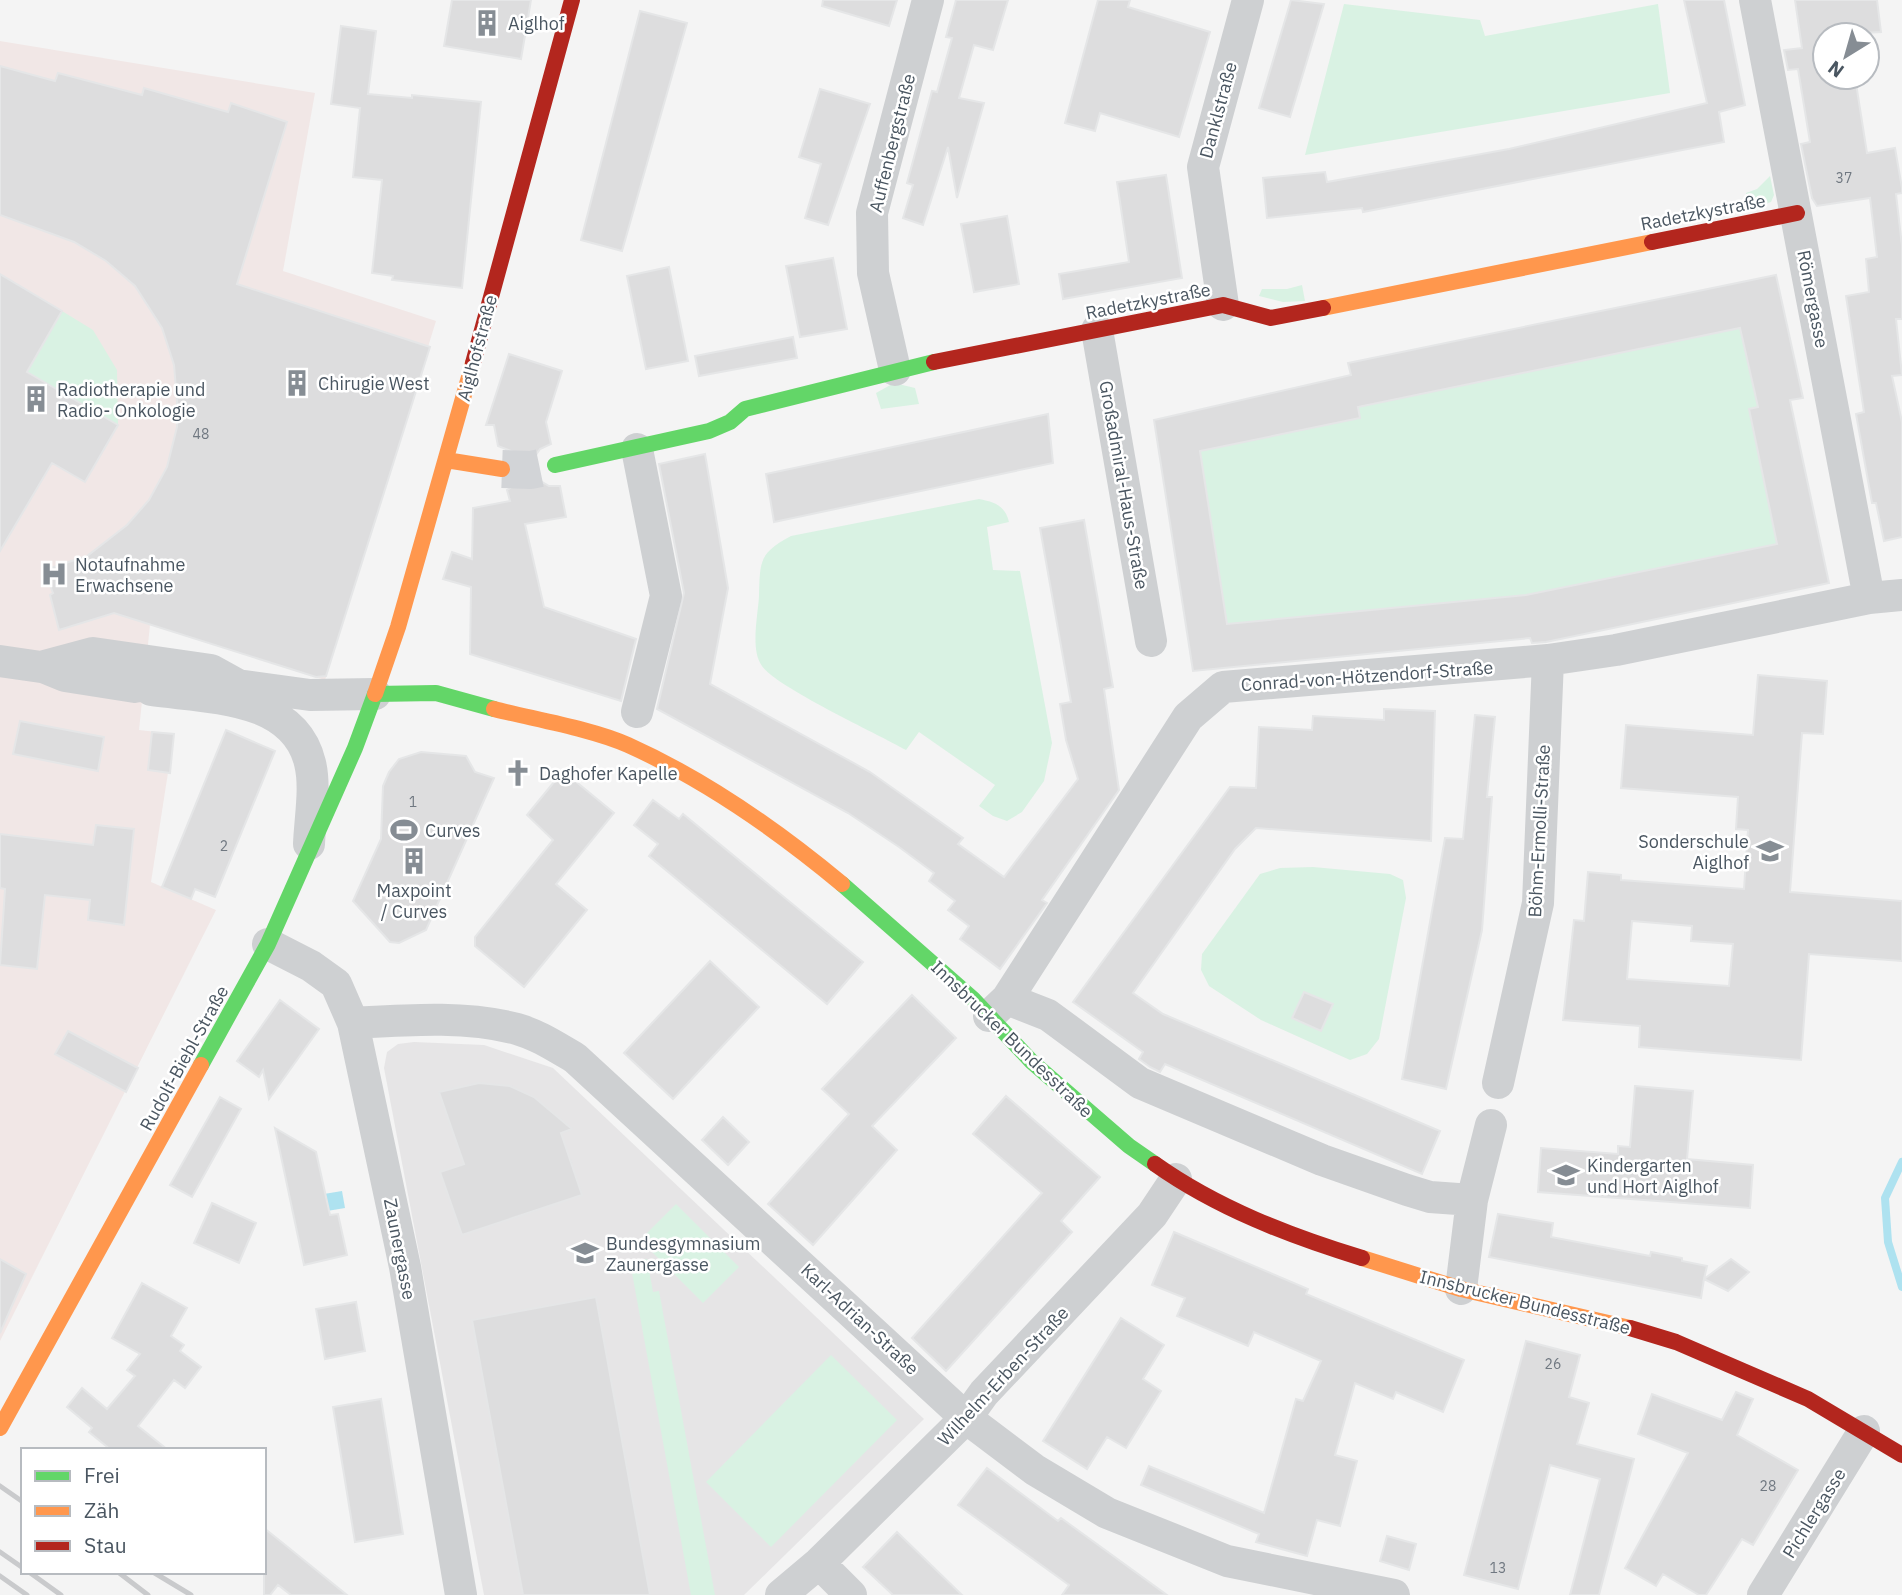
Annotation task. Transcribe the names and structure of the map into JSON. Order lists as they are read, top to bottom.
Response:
{
  "streets": {
    "main road": [
      "Radetzkystraße",
      "Aiglhofstraße",
      "Innsbrucker Bundesstraße",
      "Rudolf-Biebl-Straße"
    ],
    "street": [
      "Danklstraße",
      "Auffenbergstraße",
      "Römergasse",
      "Großadmiral-Haus-Straße",
      "Conrad-von-Hötzendorf-Straße",
      "Böhm-Ermolli-Straße",
      "Zaunergasse",
      "Karl-Adrian-Straße",
      "Wilhelm-Erben-Straße",
      "Pichlergasse"
    ]
  },
  "crossings": [
    ["Danklstraße", "Radetzkystraße"],
    ["Auffenbergstraße", "Radetzkystraße"],
    ["Radetzkystraße", "Römergasse"],
    ["Radetzkystraße", "Großadmiral-Haus-Straße"],
    ["Römergasse", "Conrad-von-Hötzendorf-Straße"],
    ["Aiglhofstraße", "Innsbrucker Bundesstraße"],
    ["Aiglhofstraße", "Rudolf-Biebl-Straße"],
    ["Conrad-von-Hötzendorf-Straße", "Böhm-Ermolli-Straße"],
    ["Conrad-von-Hötzendorf-Straße", "Innsbrucker Bundesstraße"],
    ["Innsbrucker Bundesstraße", "Rudolf-Biebl-Straße"],
    ["Innsbrucker Bundesstraße", "Wilhelm-Erben-Straße"],
    ["Innsbrucker Bundesstraße", "Pichlergasse"],
    ["Rudolf-Biebl-Straße", "Zaunergasse"],
    ["Zaunergasse", "Karl-Adrian-Straße"],
    ["Karl-Adrian-Straße", "Wilhelm-Erben-Straße"]
  ],
  "places": {
    "building": [
      "Aiglhof",
      "Chirugie West",
      "Radiotherapie und Radio- Onkologie",
      "Maxpoint / Curves"
    ],
    "hospital": ["Notaufnahme Erwachsene"],
    "church": ["Daghofer Kapelle"],
    "sports": ["Curves"],
    "school or university": ["Sonderschule Aiglhof", "Kindergarten und Hort Aiglhof", "Bundesgymnasium Zaunergasse"]
  },
  "house_numbers": [
    "37",
    "48",
    "1",
    "2",
    "26",
    "28",
    "13"
  ],
  "legend": ["Frei", "Zäh", "Stau"],
  "north": "bottom left"
}
